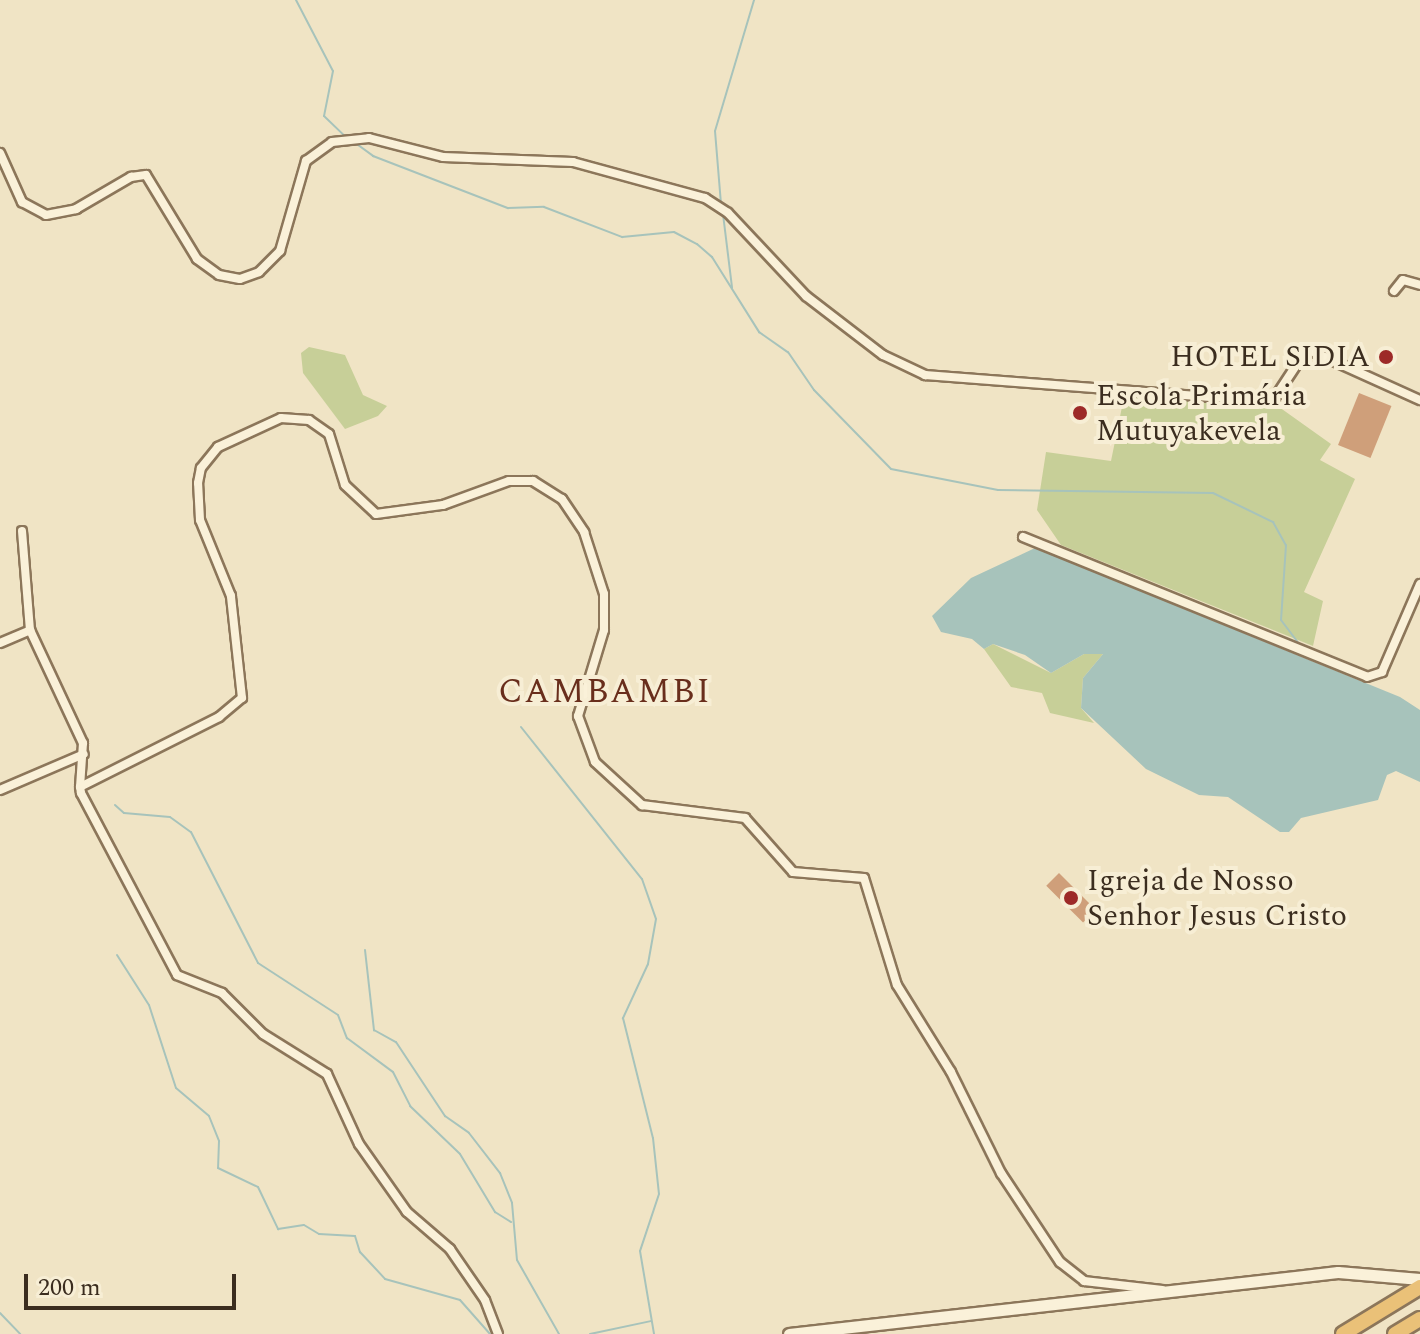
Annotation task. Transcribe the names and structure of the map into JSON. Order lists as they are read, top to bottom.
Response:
{
  "districts": ["CAMBAMBI"],
  "places": ["HOTEL SIDIA", "Escola Primária Mutuyakevela", "Igreja de Nosso Senhor Jesus Cristo"],
  "scale_bar": "200 m"
}
